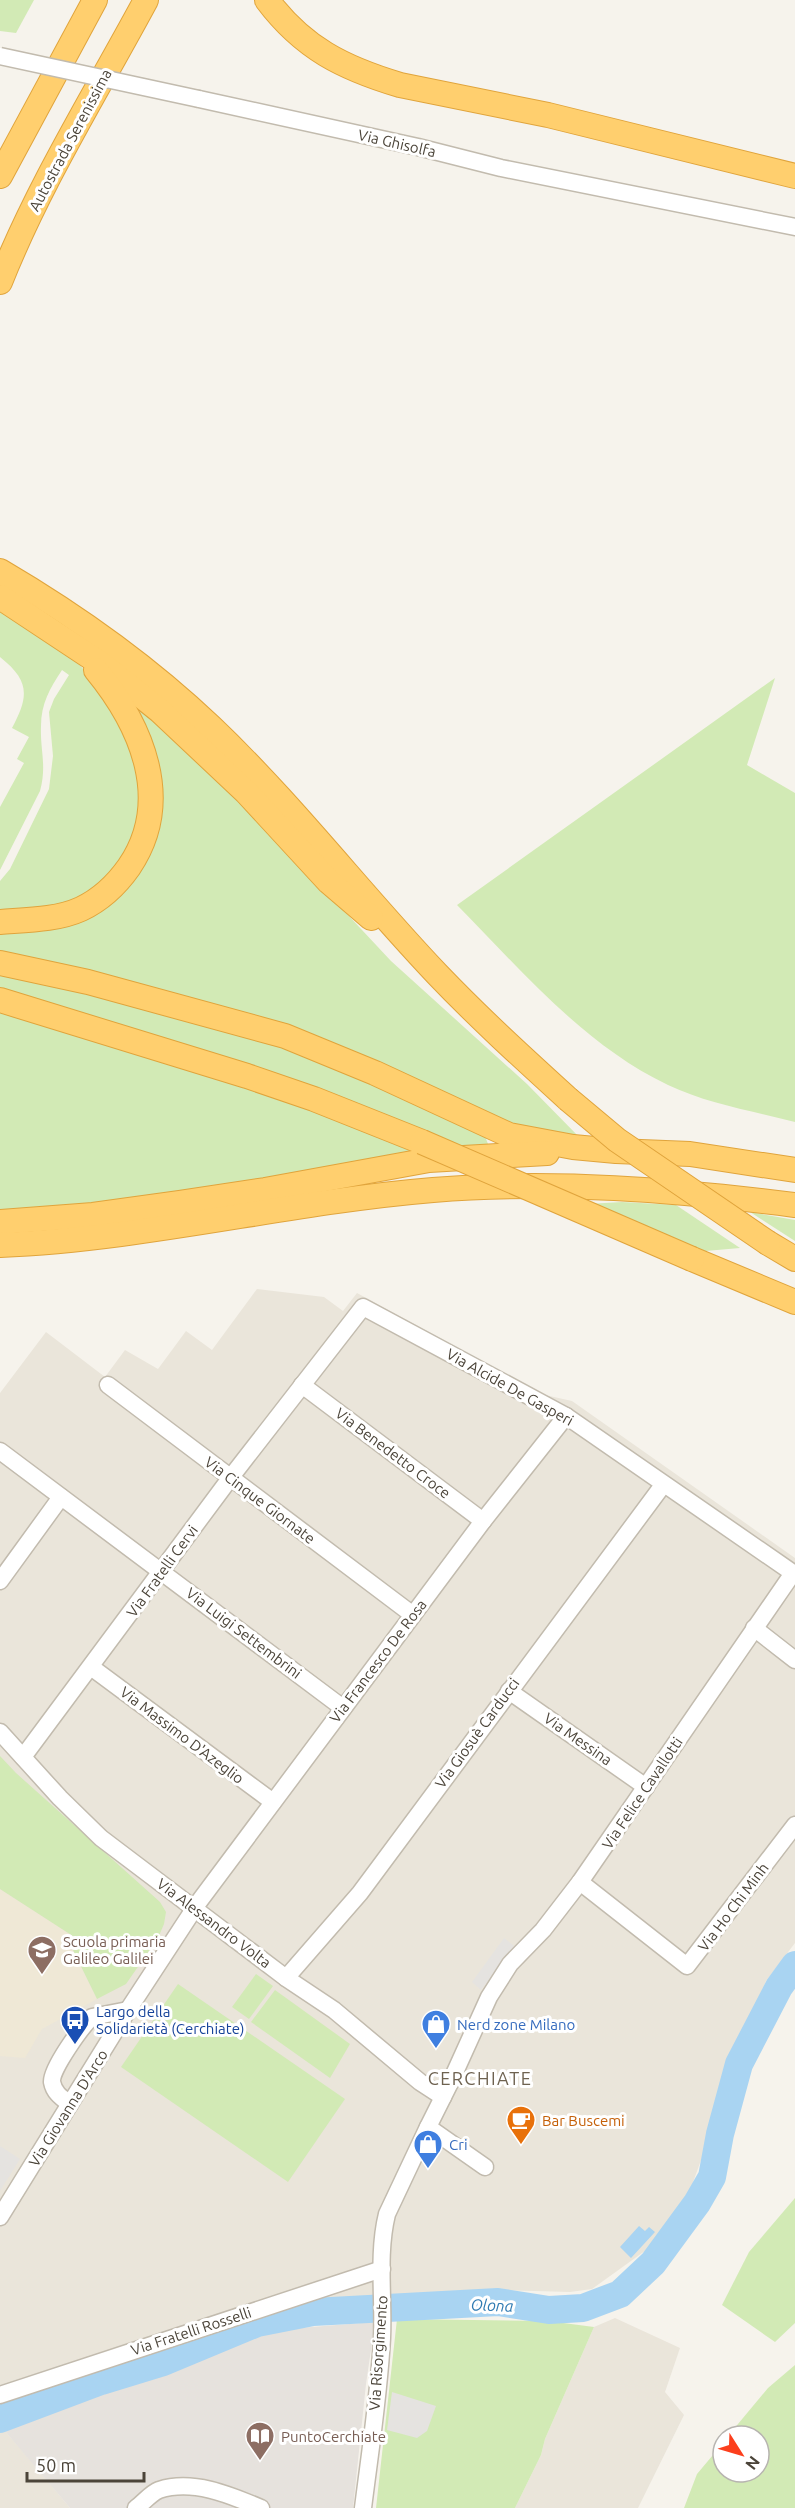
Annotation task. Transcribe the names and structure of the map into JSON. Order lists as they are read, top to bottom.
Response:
{
  "streets": {
    "highway": ["Autostrada Serenissima"],
    "street": [
      "Via Ghisolfa",
      "Via Alcide De Gasperi",
      "Via Benedetto Croce",
      "Via Cinque Giornate",
      "Via Fratelli Cervi",
      "Via Luigi Settembrini",
      "Via Francesco De Rosa",
      "Via Giosuè Carducci",
      "Via Massimo D'Azeglio",
      "Via Messina",
      "Via Felice Cavallotti",
      "Via Ho Chi Minh",
      "Via Alessandro Volta",
      "Via Giovanna D'Arco",
      "Via Fratelli Rosselli",
      "Via Risorgimento"
    ]
  },
  "crossings": [
    ["Via Alcide De Gasperi", "Via Benedetto Croce"],
    ["Via Alcide De Gasperi", "Via Fratelli Cervi"],
    ["Via Alcide De Gasperi", "Via Francesco De Rosa"],
    ["Via Alcide De Gasperi", "Via Giosuè Carducci"],
    ["Via Alcide De Gasperi", "Via Felice Cavallotti"],
    ["Via Benedetto Croce", "Via Fratelli Cervi"],
    ["Via Benedetto Croce", "Via Francesco De Rosa"],
    ["Via Cinque Giornate", "Via Fratelli Cervi"],
    ["Via Cinque Giornate", "Via Francesco De Rosa"],
    ["Via Fratelli Cervi", "Via Luigi Settembrini"],
    ["Via Fratelli Cervi", "Via Massimo D'Azeglio"],
    ["Via Fratelli Cervi", "Via Alessandro Volta"],
    ["Via Luigi Settembrini", "Via Francesco De Rosa"],
    ["Via Francesco De Rosa", "Via Massimo D'Azeglio"],
    ["Via Francesco De Rosa", "Via Alessandro Volta"],
    ["Via Francesco De Rosa", "Via Giovanna D'Arco"],
    ["Via Giosuè Carducci", "Via Messina"],
    ["Via Giosuè Carducci", "Via Alessandro Volta"],
    ["Via Messina", "Via Felice Cavallotti"],
    ["Via Felice Cavallotti", "Via Ho Chi Minh"],
    ["Via Felice Cavallotti", "Via Alessandro Volta"],
    ["Via Felice Cavallotti", "Via Risorgimento"],
    ["Via Alessandro Volta", "Via Giovanna D'Arco"],
    ["Via Fratelli Rosselli", "Via Risorgimento"]
  ],
  "districts": ["CERCHIATE"],
  "water": ["Olona"],
  "places": {
    "school or university": ["Scuola primaria Galileo Galilei"],
    "bus stop": ["Largo della Solidarietà (Cerchiate)"],
    "shop": ["Nerd zone Milano", "Cri"],
    "cafe": ["Bar Buscemi"],
    "library": ["PuntoCerchiate"]
  },
  "scale_bar": "50 m",
  "north": "bottom right"
}
